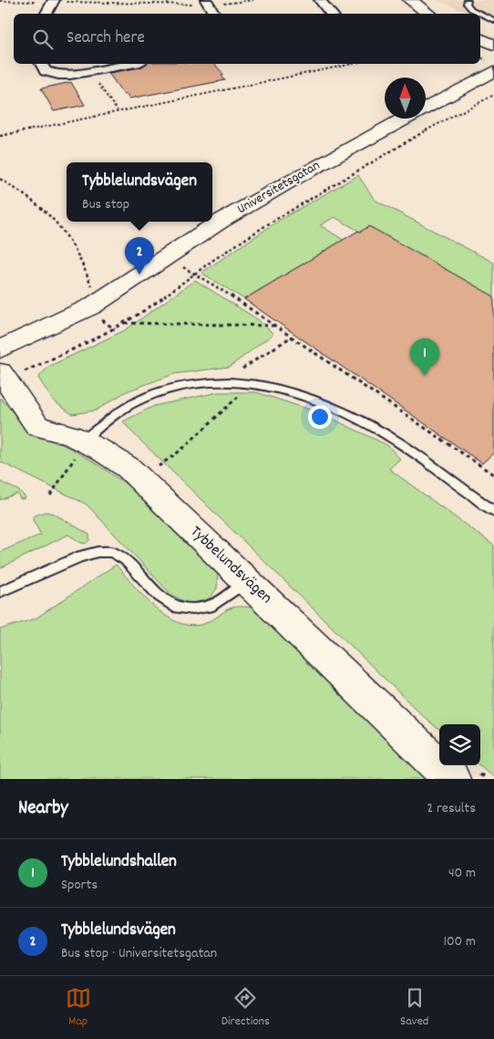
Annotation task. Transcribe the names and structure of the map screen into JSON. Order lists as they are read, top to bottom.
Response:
{
  "streets": {
    "street": ["Universitetsgatan", "Tybbelundsvägen"]
  },
  "north": "top",
  "page": {
    "search": "Search here",
    "popup": ["Tybblelundsvägen", "Bus stop"],
    "pins": ["2", "1"],
    "heading": ["Nearby", "2 results"],
    "list": [
      {
        "mark": "1",
        "name": "Tybblelundshallen",
        "note": "Sports",
        "value": "40 m"
      },
      {
        "mark": "2",
        "name": "Tybblelundsvägen",
        "note": "Bus stop · Universitetsgatan",
        "value": "100 m"
      }
    ],
    "nav": ["Map", "Directions", "Saved"]
  }
}
